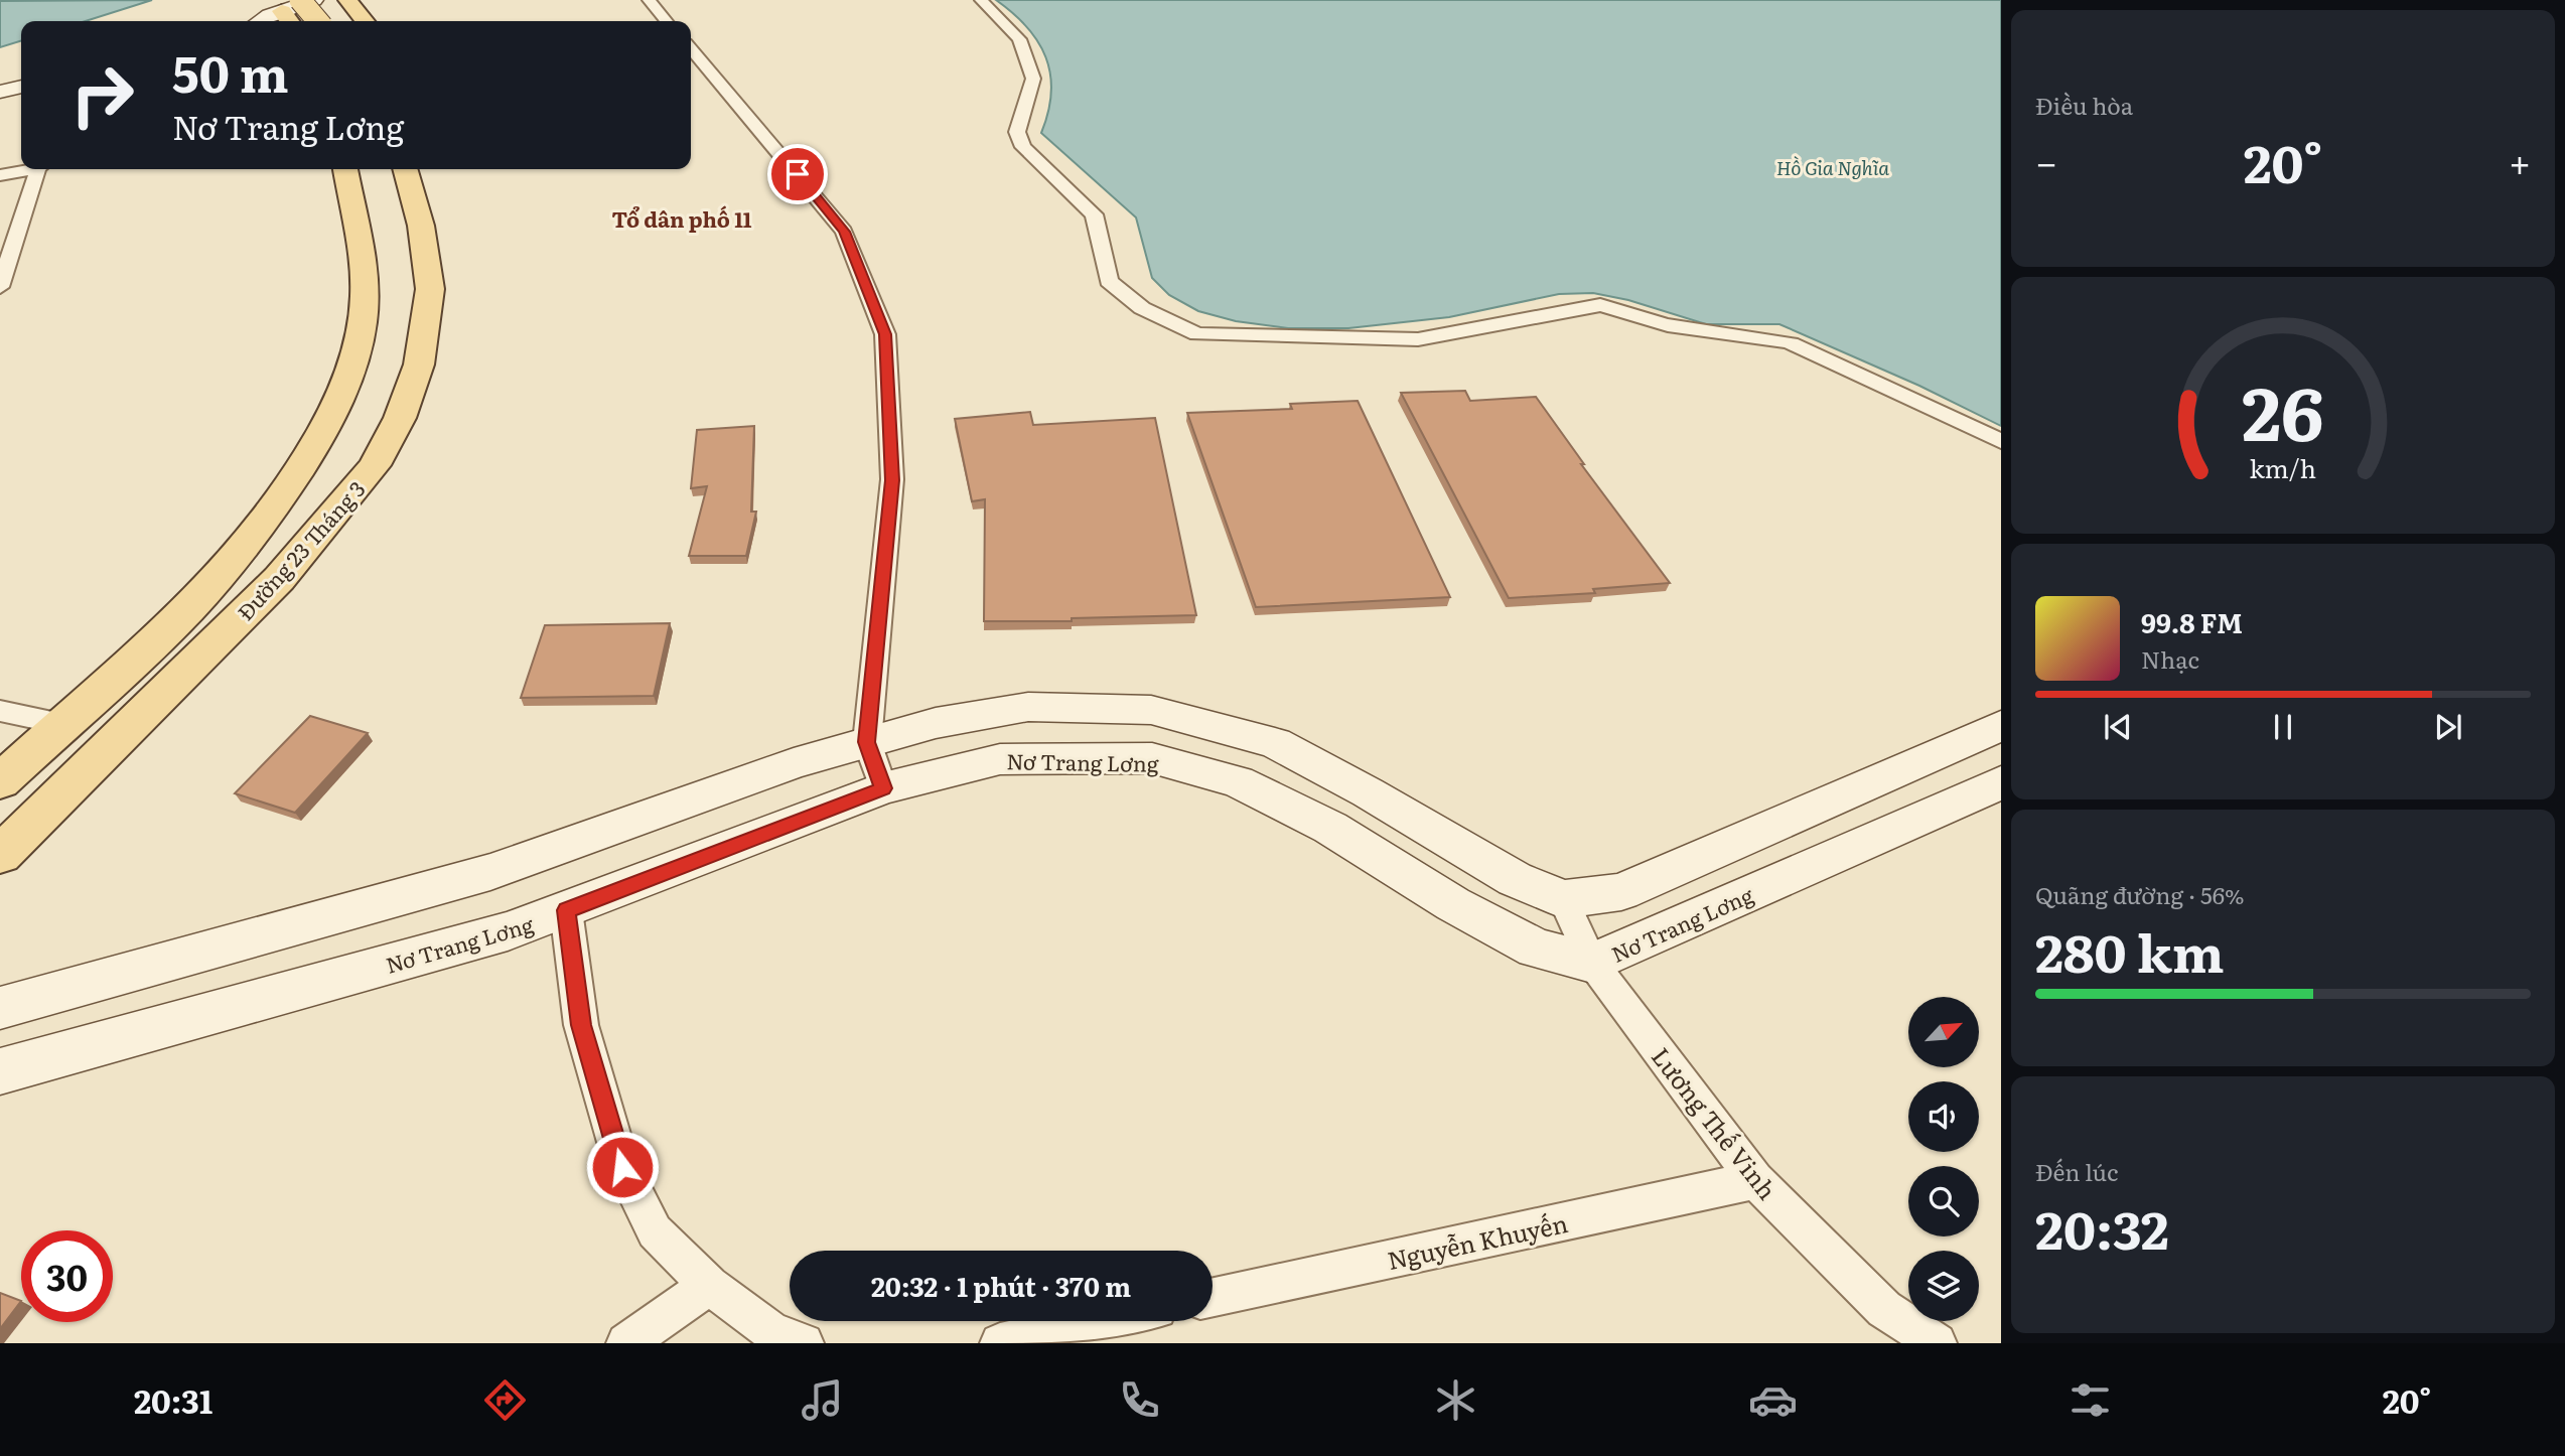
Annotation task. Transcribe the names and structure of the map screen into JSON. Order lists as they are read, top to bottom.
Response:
{
  "streets": {
    "main road": ["Đường 23 Tháng 3"],
    "street": ["Nơ Trang Lơng", "Lương Thế Vinh", "Nguyễn Khuyến"]
  },
  "crossings": [
    ["Nơ Trang Lơng", "Lương Thế Vinh"],
    ["Lương Thế Vinh", "Nguyễn Khuyến"]
  ],
  "districts": ["Tổ dân phố 11"],
  "water": ["Hồ Gia Nghĩa"],
  "north": "top right",
  "page": {
    "tile": [
      "Điều hòa",
      ["Quãng đường · 56%", "280 km"],
      ["Đến lúc", "20:32"]
    ],
    "turn": ["50 m", "Nơ Trang Lơng"],
    "heat": ["−", "20°", "+"],
    "song": ["99.8 FM", "Nhạc"],
    "limit": "30",
    "trip": "20:32 · 1 phút · 370 m",
    "tabs": ["20:31", "20°"],
    "gauge": ["26", "km/h"]
  }
}
